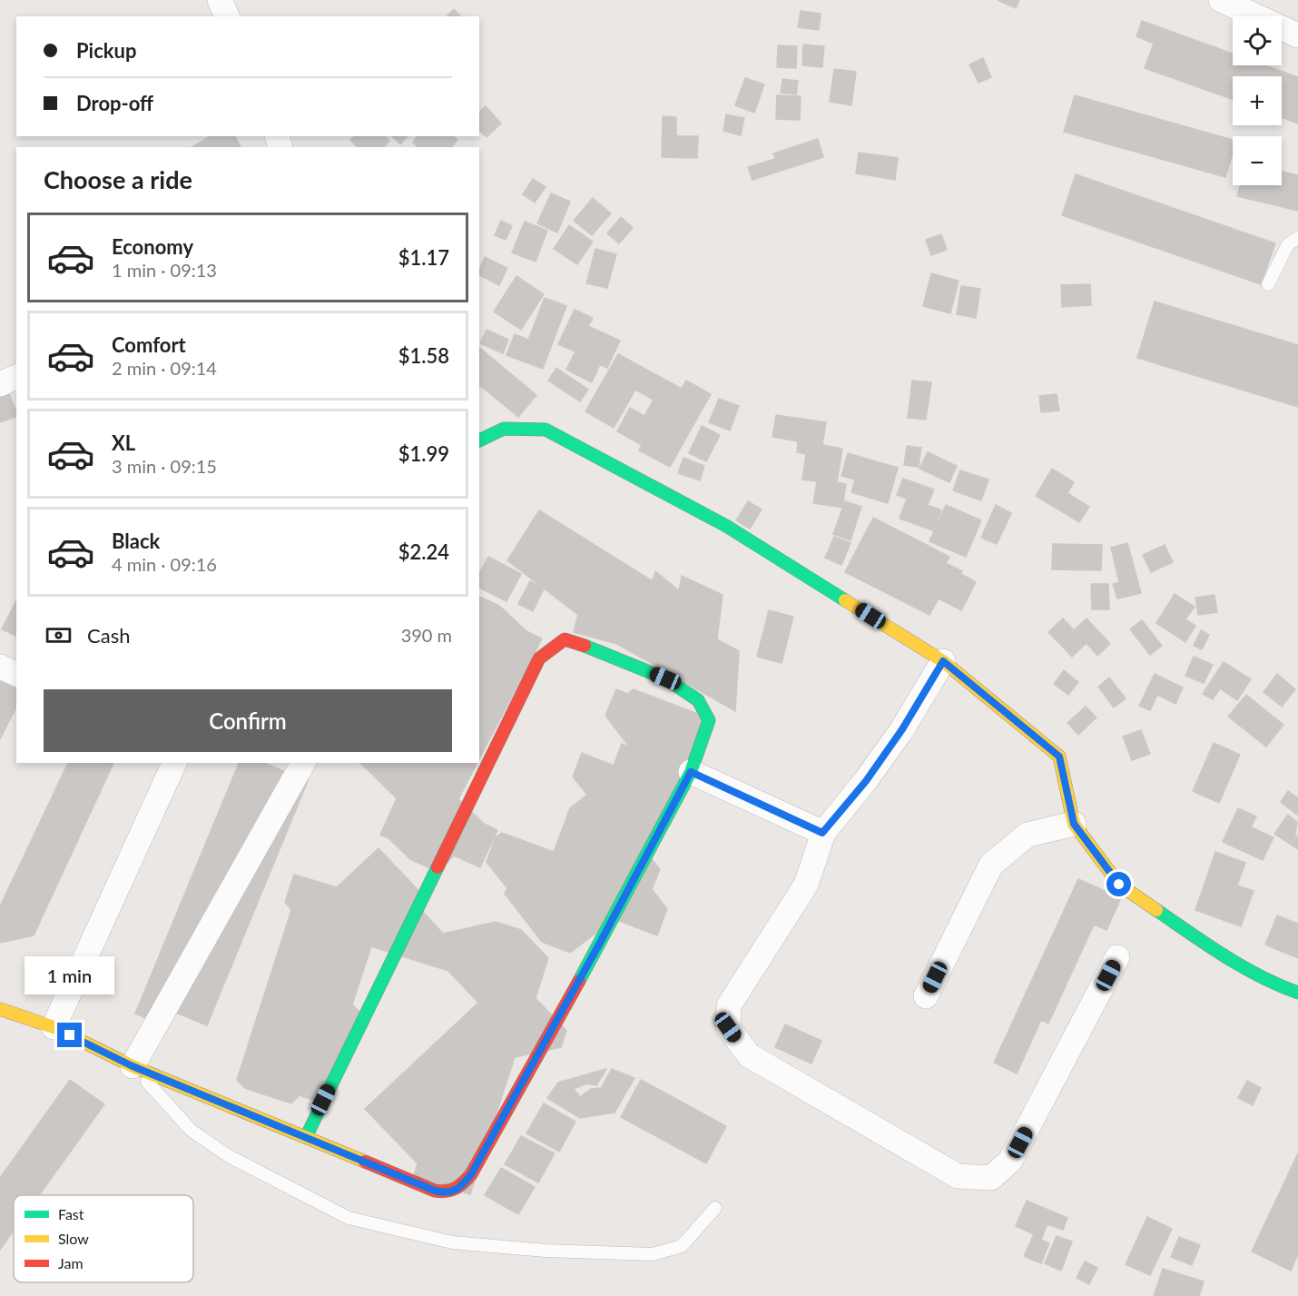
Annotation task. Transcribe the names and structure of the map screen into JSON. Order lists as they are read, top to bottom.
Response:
{
  "legend": ["Fast", "Slow", "Jam"],
  "page": {
    "map_buttons": ["+", "−"],
    "banner": ["Pickup", "Drop-off"],
    "heading": "Choose a ride",
    "list": [
      {
        "name": "Economy",
        "note": "1 min · 09:13",
        "value": "$1.17"
      },
      {
        "name": "Comfort",
        "note": "2 min · 09:14",
        "value": "$1.58"
      },
      {
        "name": "XL",
        "note": "3 min · 09:15",
        "value": "$1.99"
      },
      {
        "name": "Black",
        "note": "4 min · 09:16",
        "value": "$2.24"
      }
    ],
    "pay": ["Cash", "390 m"],
    "buttons": "Confirm",
    "bubble": "1 min"
  }
}
